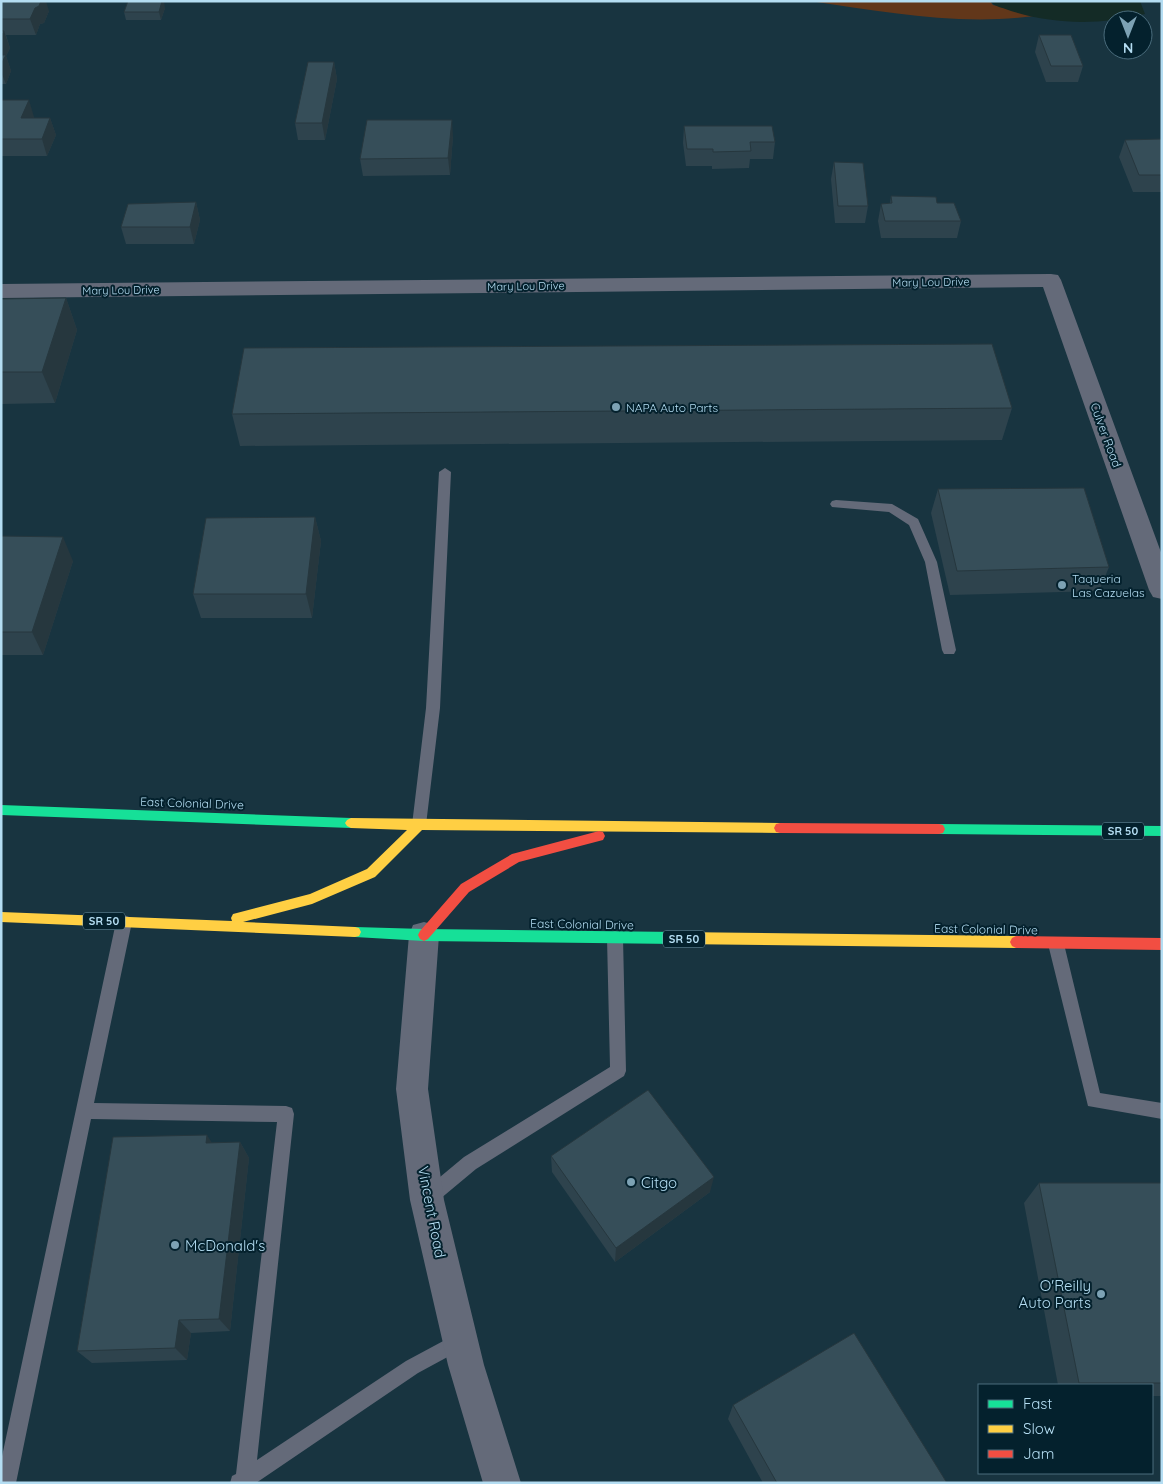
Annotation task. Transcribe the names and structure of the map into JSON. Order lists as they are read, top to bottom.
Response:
{
  "streets": {
    "highway": ["East Colonial Drive", "SR 50"],
    "street": ["Mary Lou Drive", "Culver Road", "Vincent Road"]
  },
  "crossings": [
    ["Mary Lou Drive", "Culver Road"],
    ["East Colonial Drive", "Vincent Road"]
  ],
  "places": [
    "NAPA Auto Parts",
    "Taqueria Las Cazuelas",
    "Citgo",
    "McDonald's",
    "O'Reilly Auto Parts"
  ],
  "legend": ["Fast", "Slow", "Jam"],
  "north": "bottom"
}
